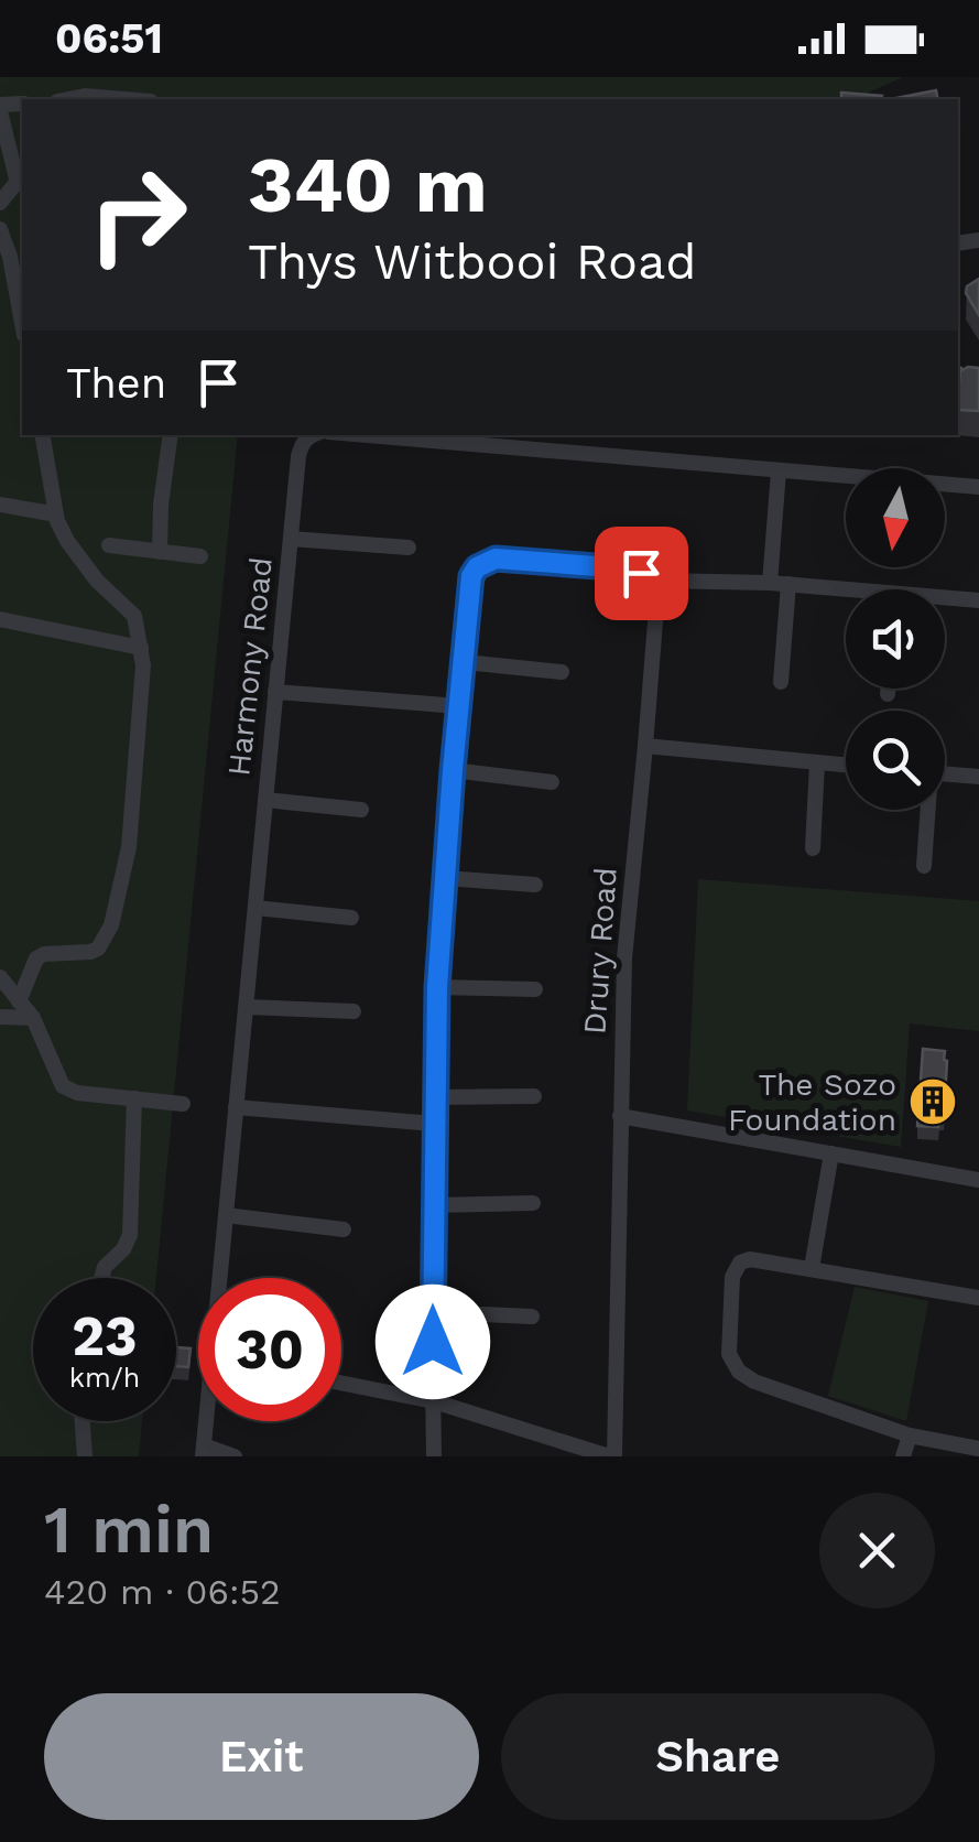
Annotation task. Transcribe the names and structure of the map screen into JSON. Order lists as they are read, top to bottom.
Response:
{
  "streets": {
    "street": ["Harmony Road", "Drury Road"]
  },
  "places": {
    "building": ["The Sozo Foundation"]
  },
  "north": "bottom",
  "page": {
    "status": "06:51",
    "turn": ["340 m", "Thys Witbooi Road"],
    "then": "Then",
    "speed": "23 km/h",
    "limit": "30",
    "heading": ["1 min", "420 m · 06:52"],
    "buttons": ["Exit", "Share"]
  }
}
